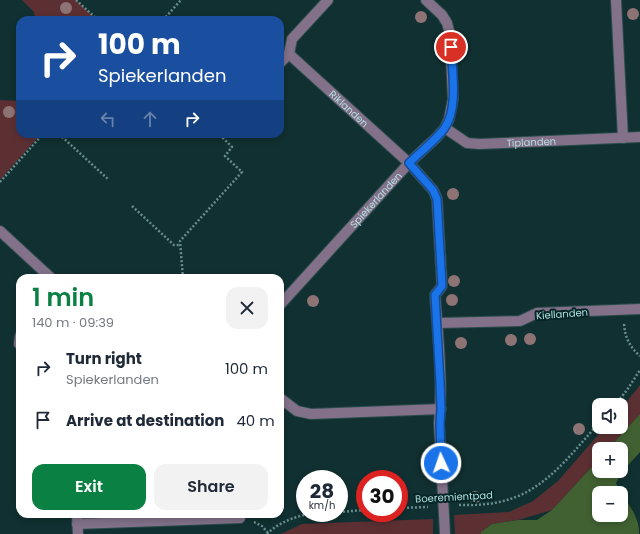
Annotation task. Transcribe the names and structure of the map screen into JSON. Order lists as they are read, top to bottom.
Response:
{
  "streets": {
    "street": [
      "Riklanden",
      "Tiplanden",
      "Spiekerlanden",
      "Kiellanden"
    ],
    "path": ["Boeremientpad"]
  },
  "crossings": [
    ["Riklanden", "Spiekerlanden"],
    ["Tiplanden", "Spiekerlanden"]
  ],
  "page": {
    "turn": ["100 m", "Spiekerlanden"],
    "heading": ["1 min", "140 m · 09:39"],
    "list": [
      {
        "name": "Turn right",
        "note": "Spiekerlanden",
        "value": "100 m"
      },
      {
        "name": "Arrive at destination",
        "value": "40 m"
      }
    ],
    "map_buttons": ["+", "−"],
    "buttons": ["Exit", "Share"],
    "speed": "28 km/h",
    "limit": "30"
  }
}
